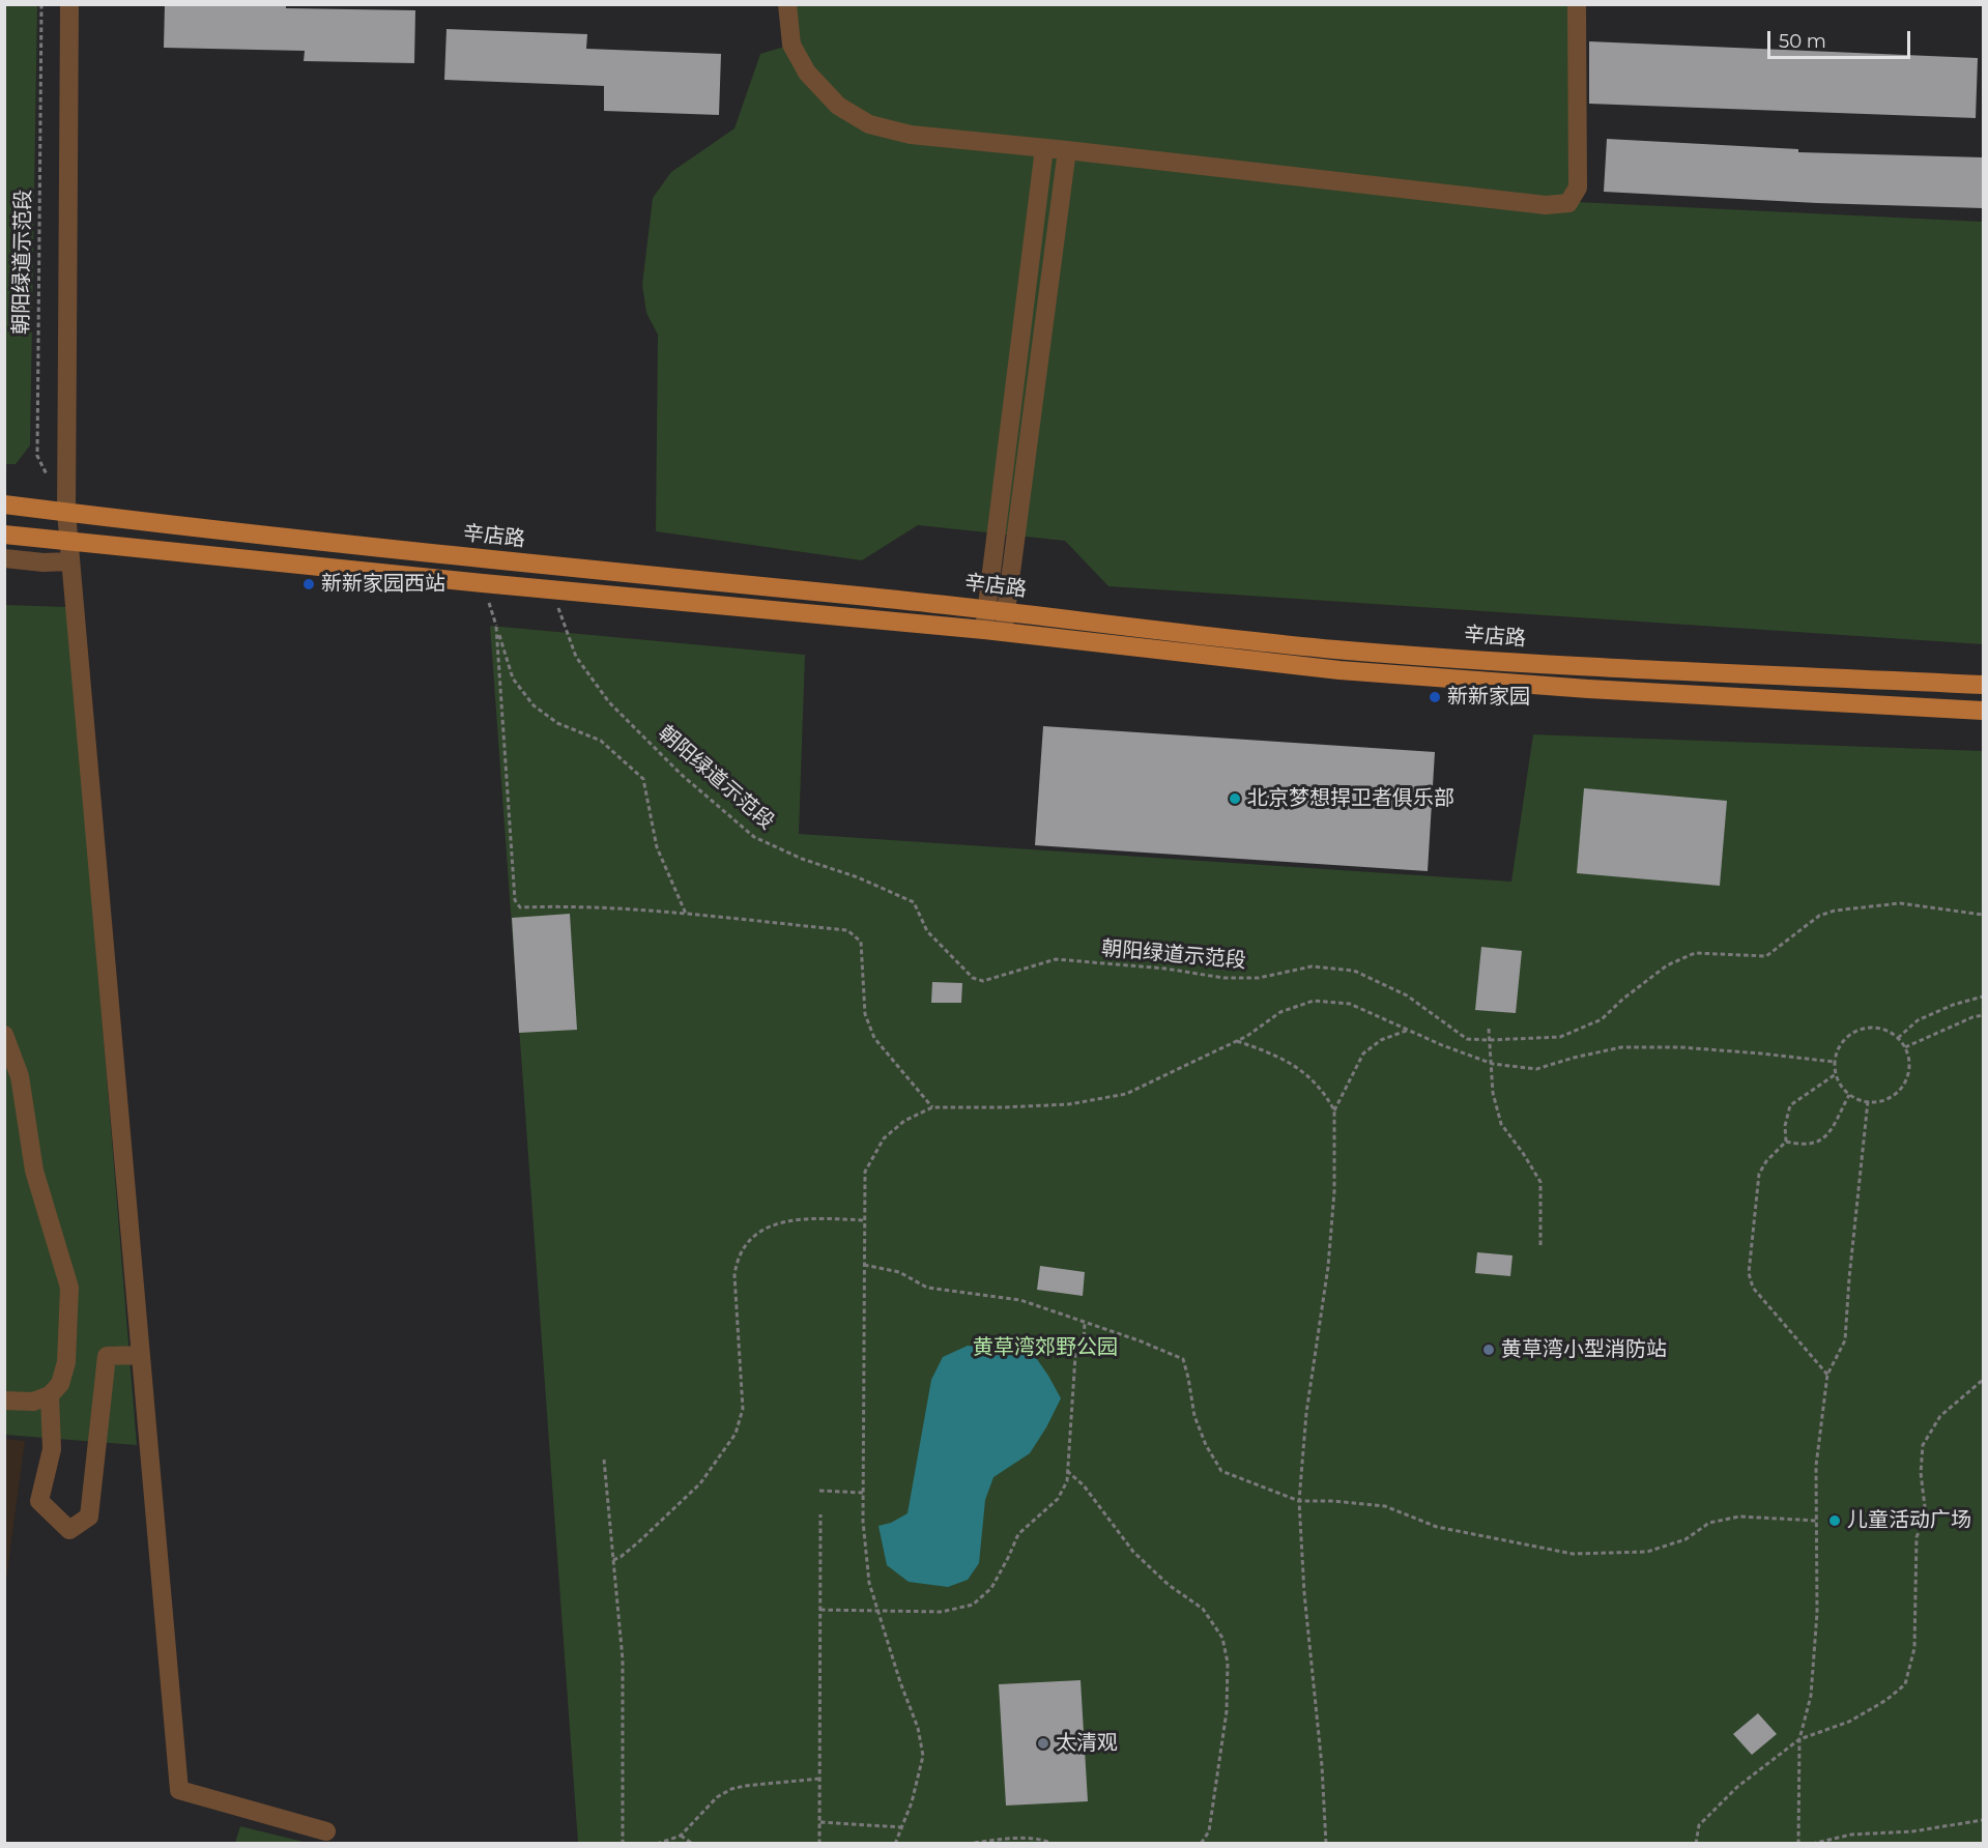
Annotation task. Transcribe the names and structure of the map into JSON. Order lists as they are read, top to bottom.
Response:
{
  "streets": {
    "main road": ["辛店路"],
    "path": ["朝阳绿道示范段"]
  },
  "parks": ["黄草湾郊野公园"],
  "places": [
    "新新家园西站",
    "新新家园",
    "北京梦想捍卫者俱乐部",
    "黄草湾小型消防站",
    "儿童活动广场",
    "太清观"
  ],
  "scale_bar": "50 m"
}
